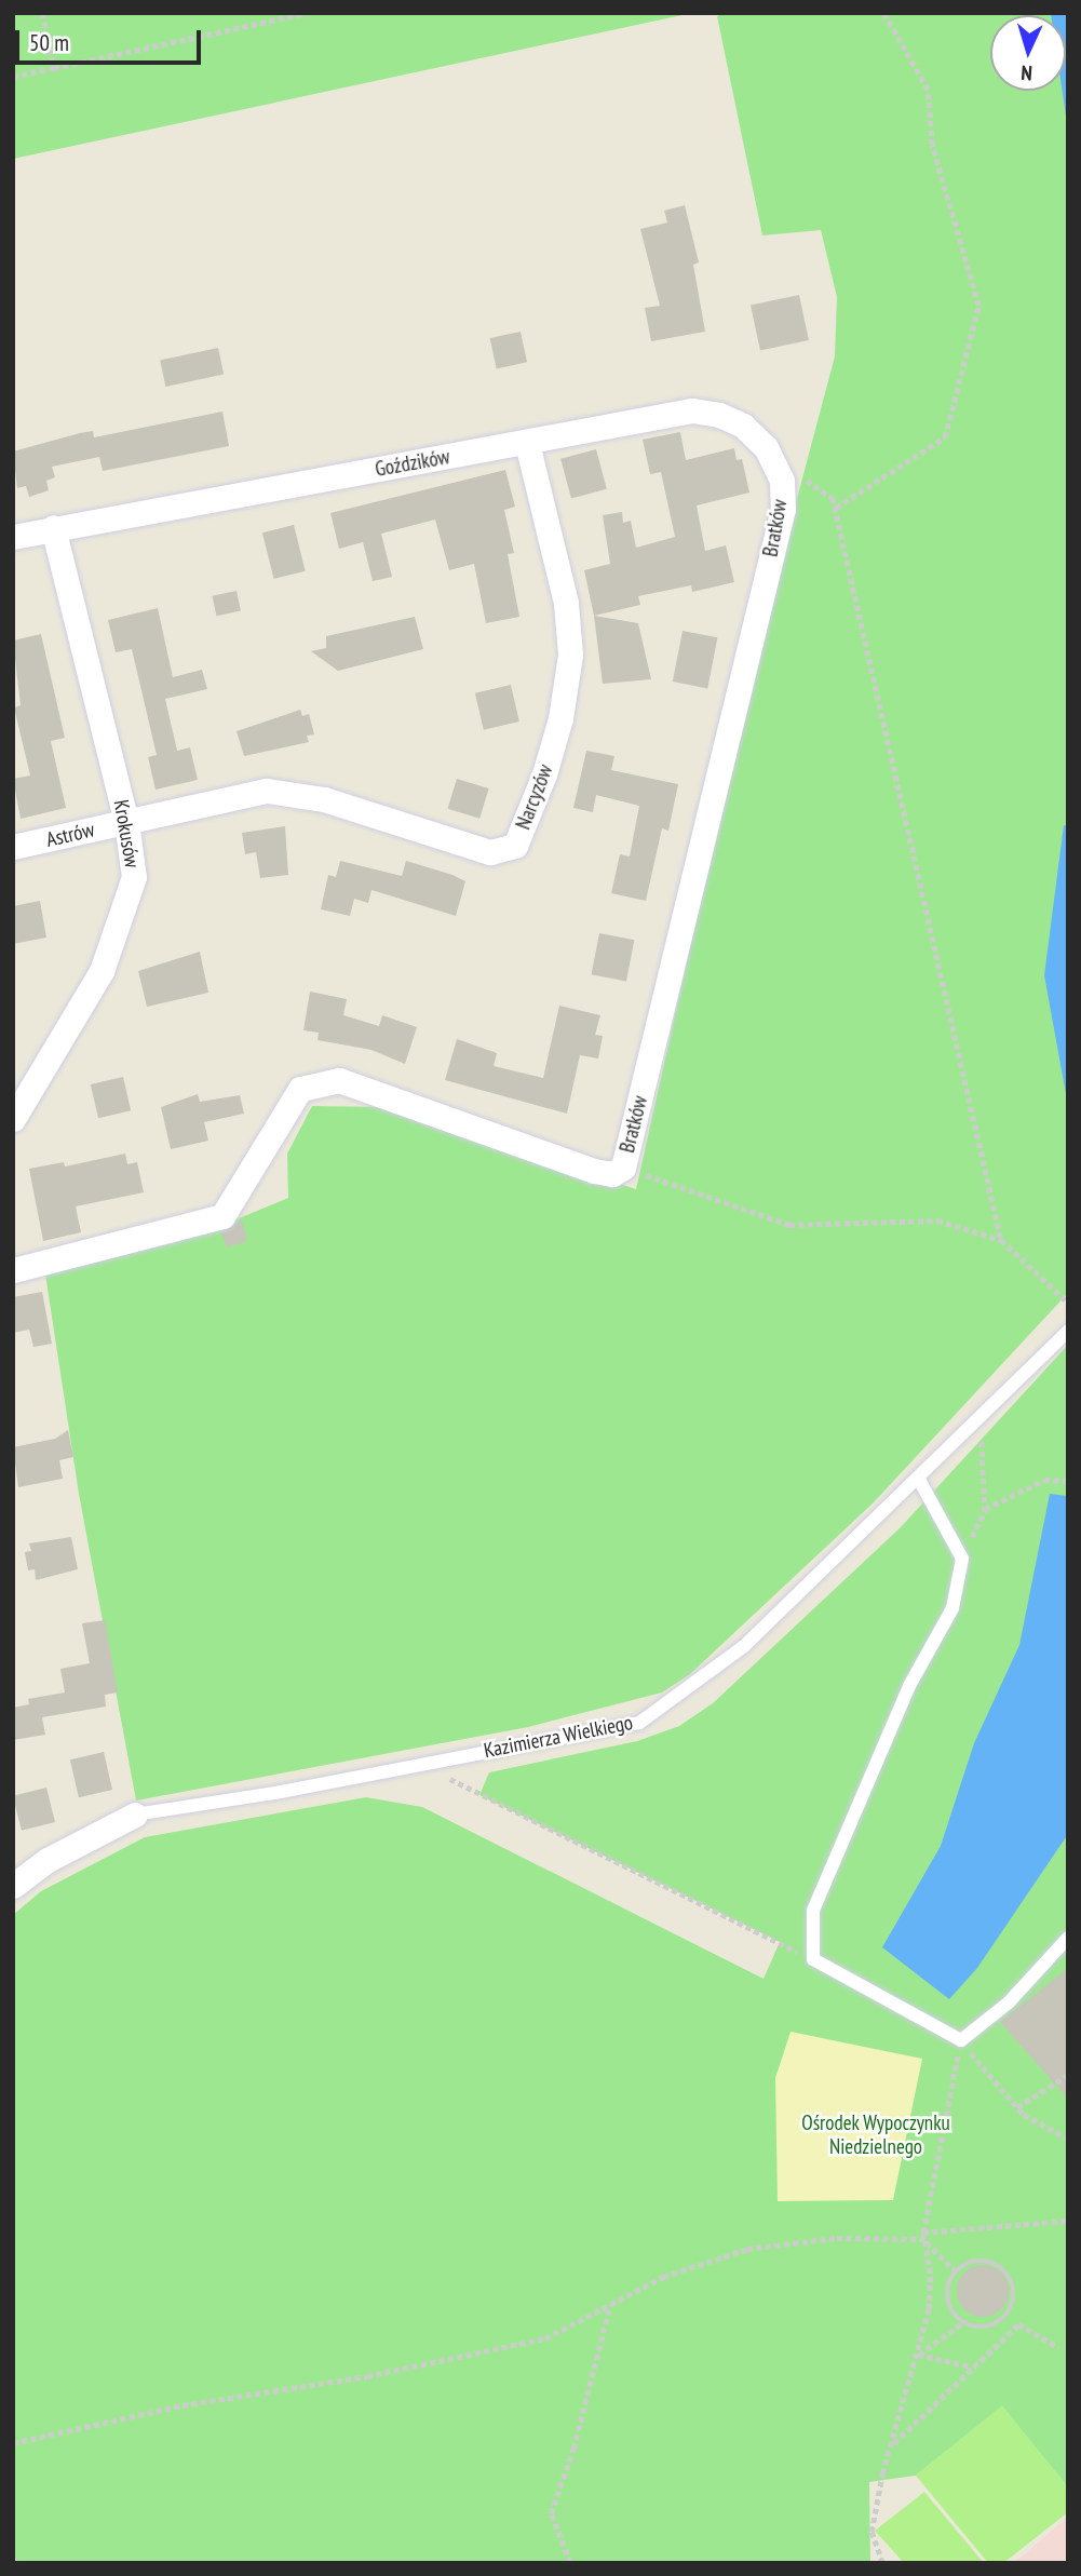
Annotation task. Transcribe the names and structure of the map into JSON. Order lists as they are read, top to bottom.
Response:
{
  "streets": {
    "street": [
      "Goździków",
      "Bratków",
      "Narcyzów",
      "Krokusów",
      "Astrów",
      "Kazimierza Wielkiego"
    ]
  },
  "crossings": [
    ["Goździków", "Bratków"],
    ["Goździków", "Narcyzów"],
    ["Goździków", "Krokusów"],
    ["Narcyzów", "Krokusów"],
    ["Narcyzów", "Astrów"],
    ["Krokusów", "Astrów"]
  ],
  "parks": ["Ośrodek Wypoczynku Niedzielnego"],
  "scale_bar": "50 m",
  "north": "bottom"
}
